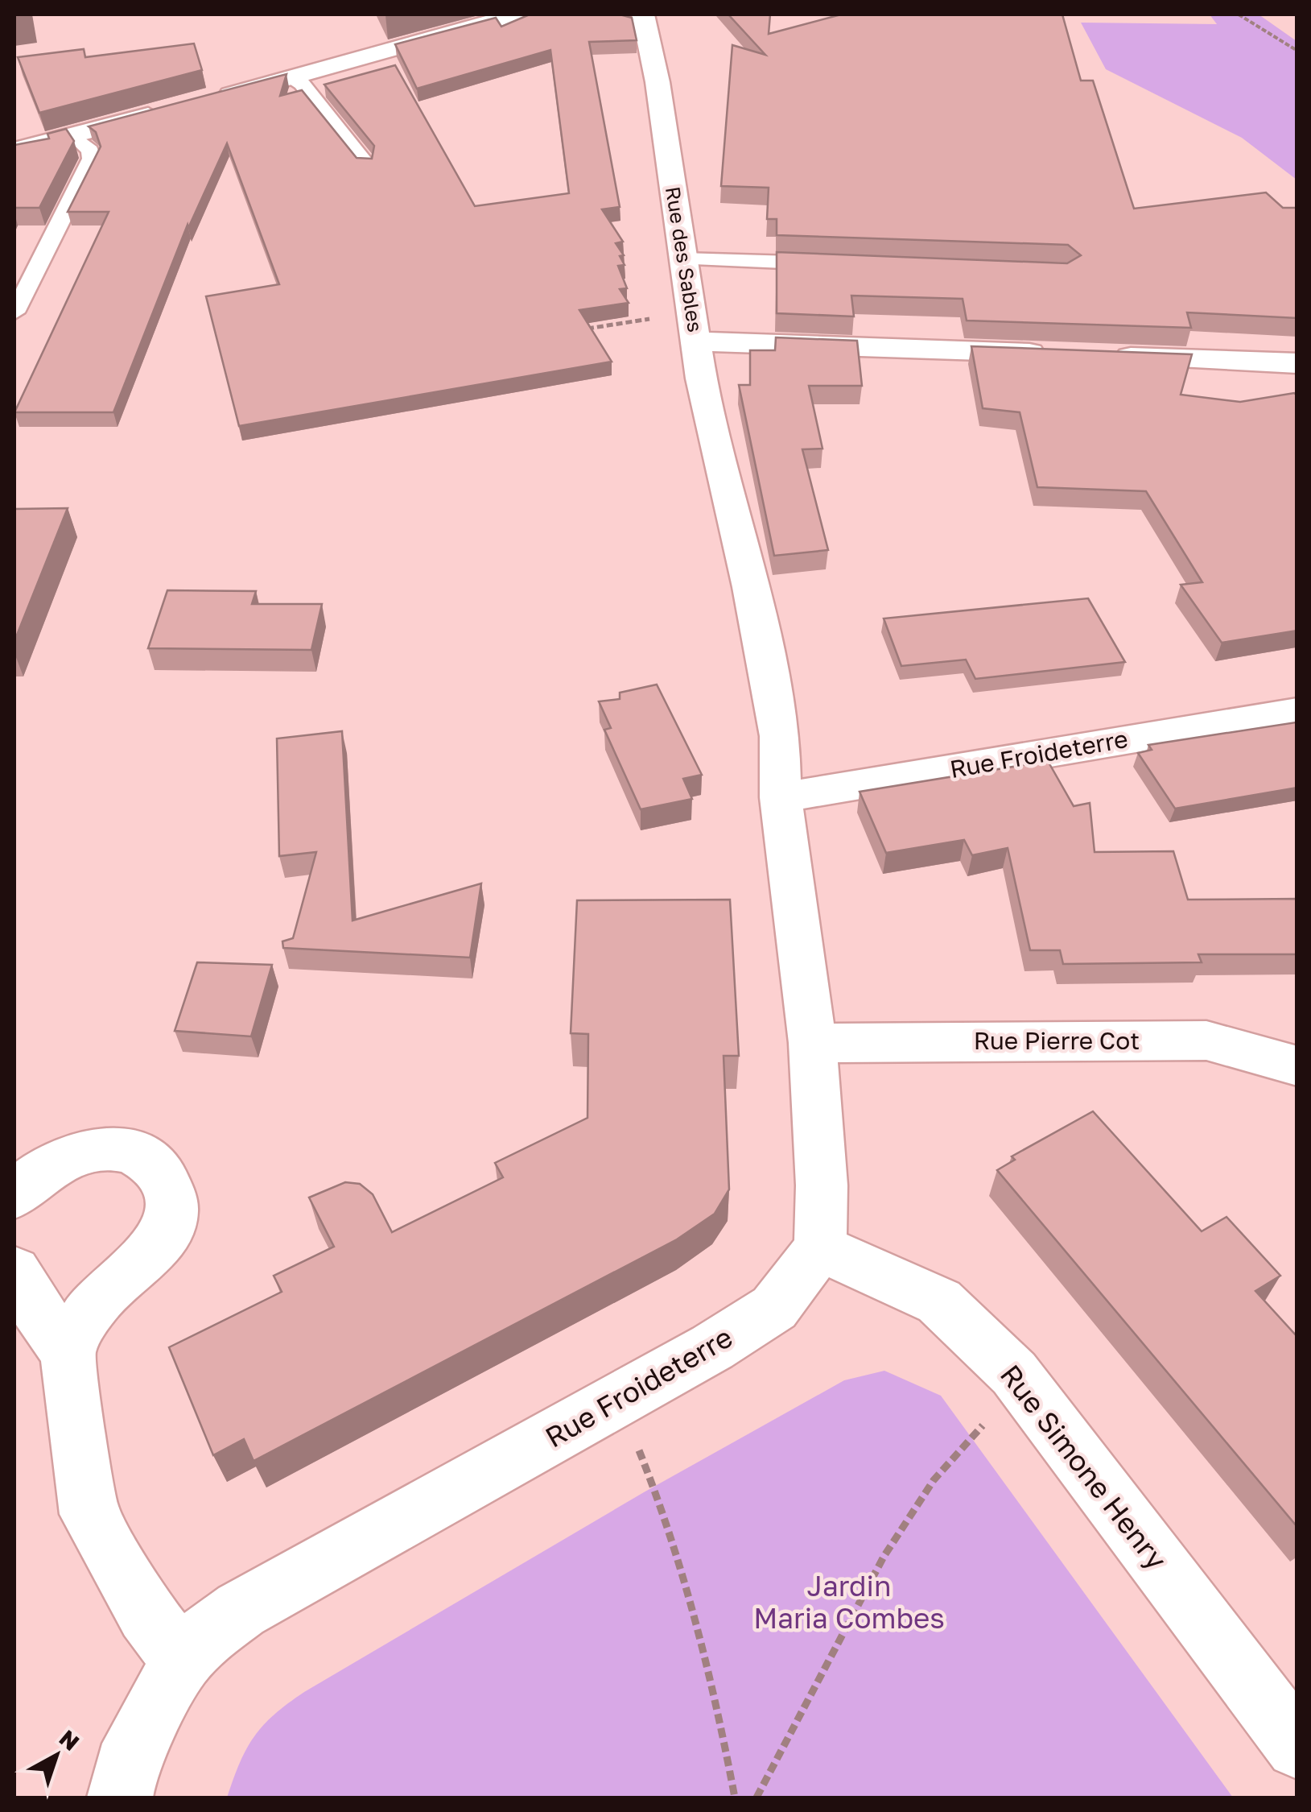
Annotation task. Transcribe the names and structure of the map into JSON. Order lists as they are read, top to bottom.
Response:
{
  "streets": {
    "street": [
      "Rue des Sables",
      "Rue Froideterre",
      "Rue Pierre Cot",
      "Rue Simone Henry"
    ]
  },
  "crossings": [
    ["Rue Froideterre", "Rue Simone Henry"]
  ],
  "parks": ["Jardin Maria Combes"],
  "north": "top right"
}
